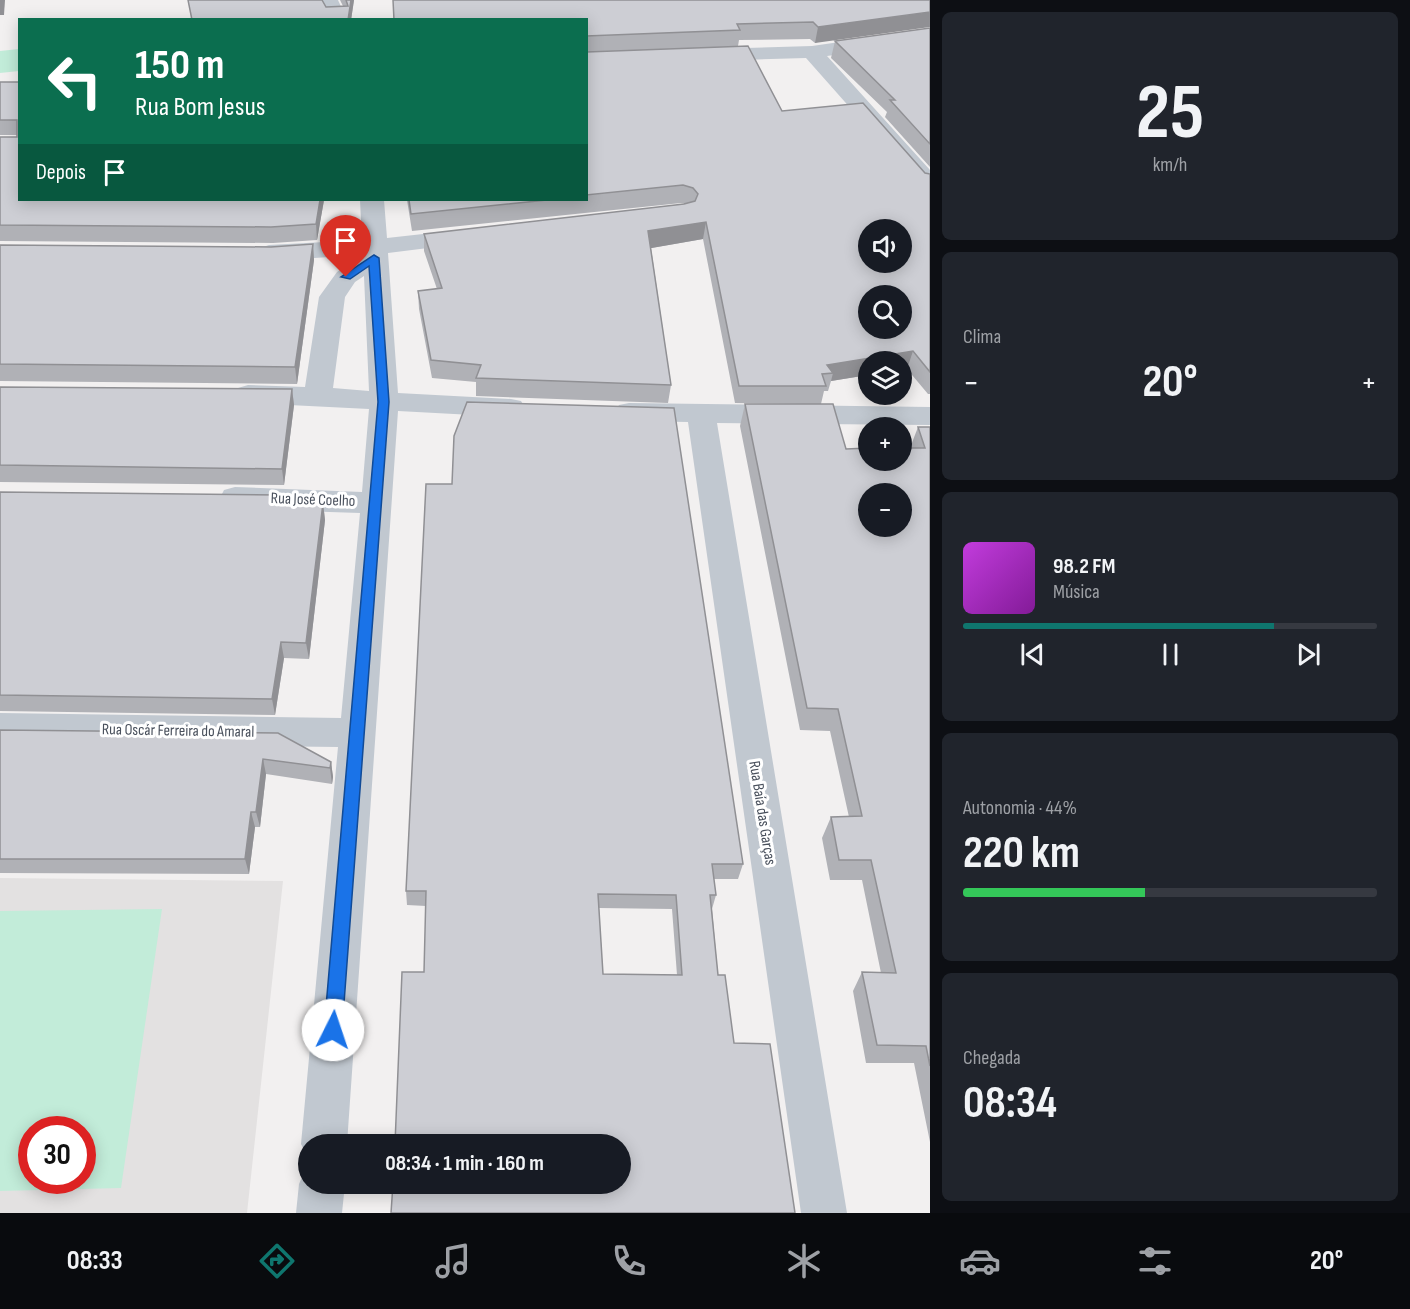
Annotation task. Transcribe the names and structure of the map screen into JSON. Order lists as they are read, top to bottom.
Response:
{
  "streets": {
    "street": ["Rua José Coelho", "Rua Oscár Ferreira do Amaral", "Rua Baía das Garças"]
  },
  "page": {
    "tile": [
      ["25", "km/h"],
      "Clima",
      ["Autonomia · 44%", "220 km"],
      ["Chegada", "08:34"]
    ],
    "turn": ["150 m", "Rua Bom Jesus"],
    "then": "Depois",
    "map_buttons": ["+", "−"],
    "heat": ["−", "20°", "+"],
    "song": ["98.2 FM", "Música"],
    "limit": "30",
    "trip": "08:34 · 1 min · 160 m",
    "tabs": ["08:33", "20°"]
  }
}
